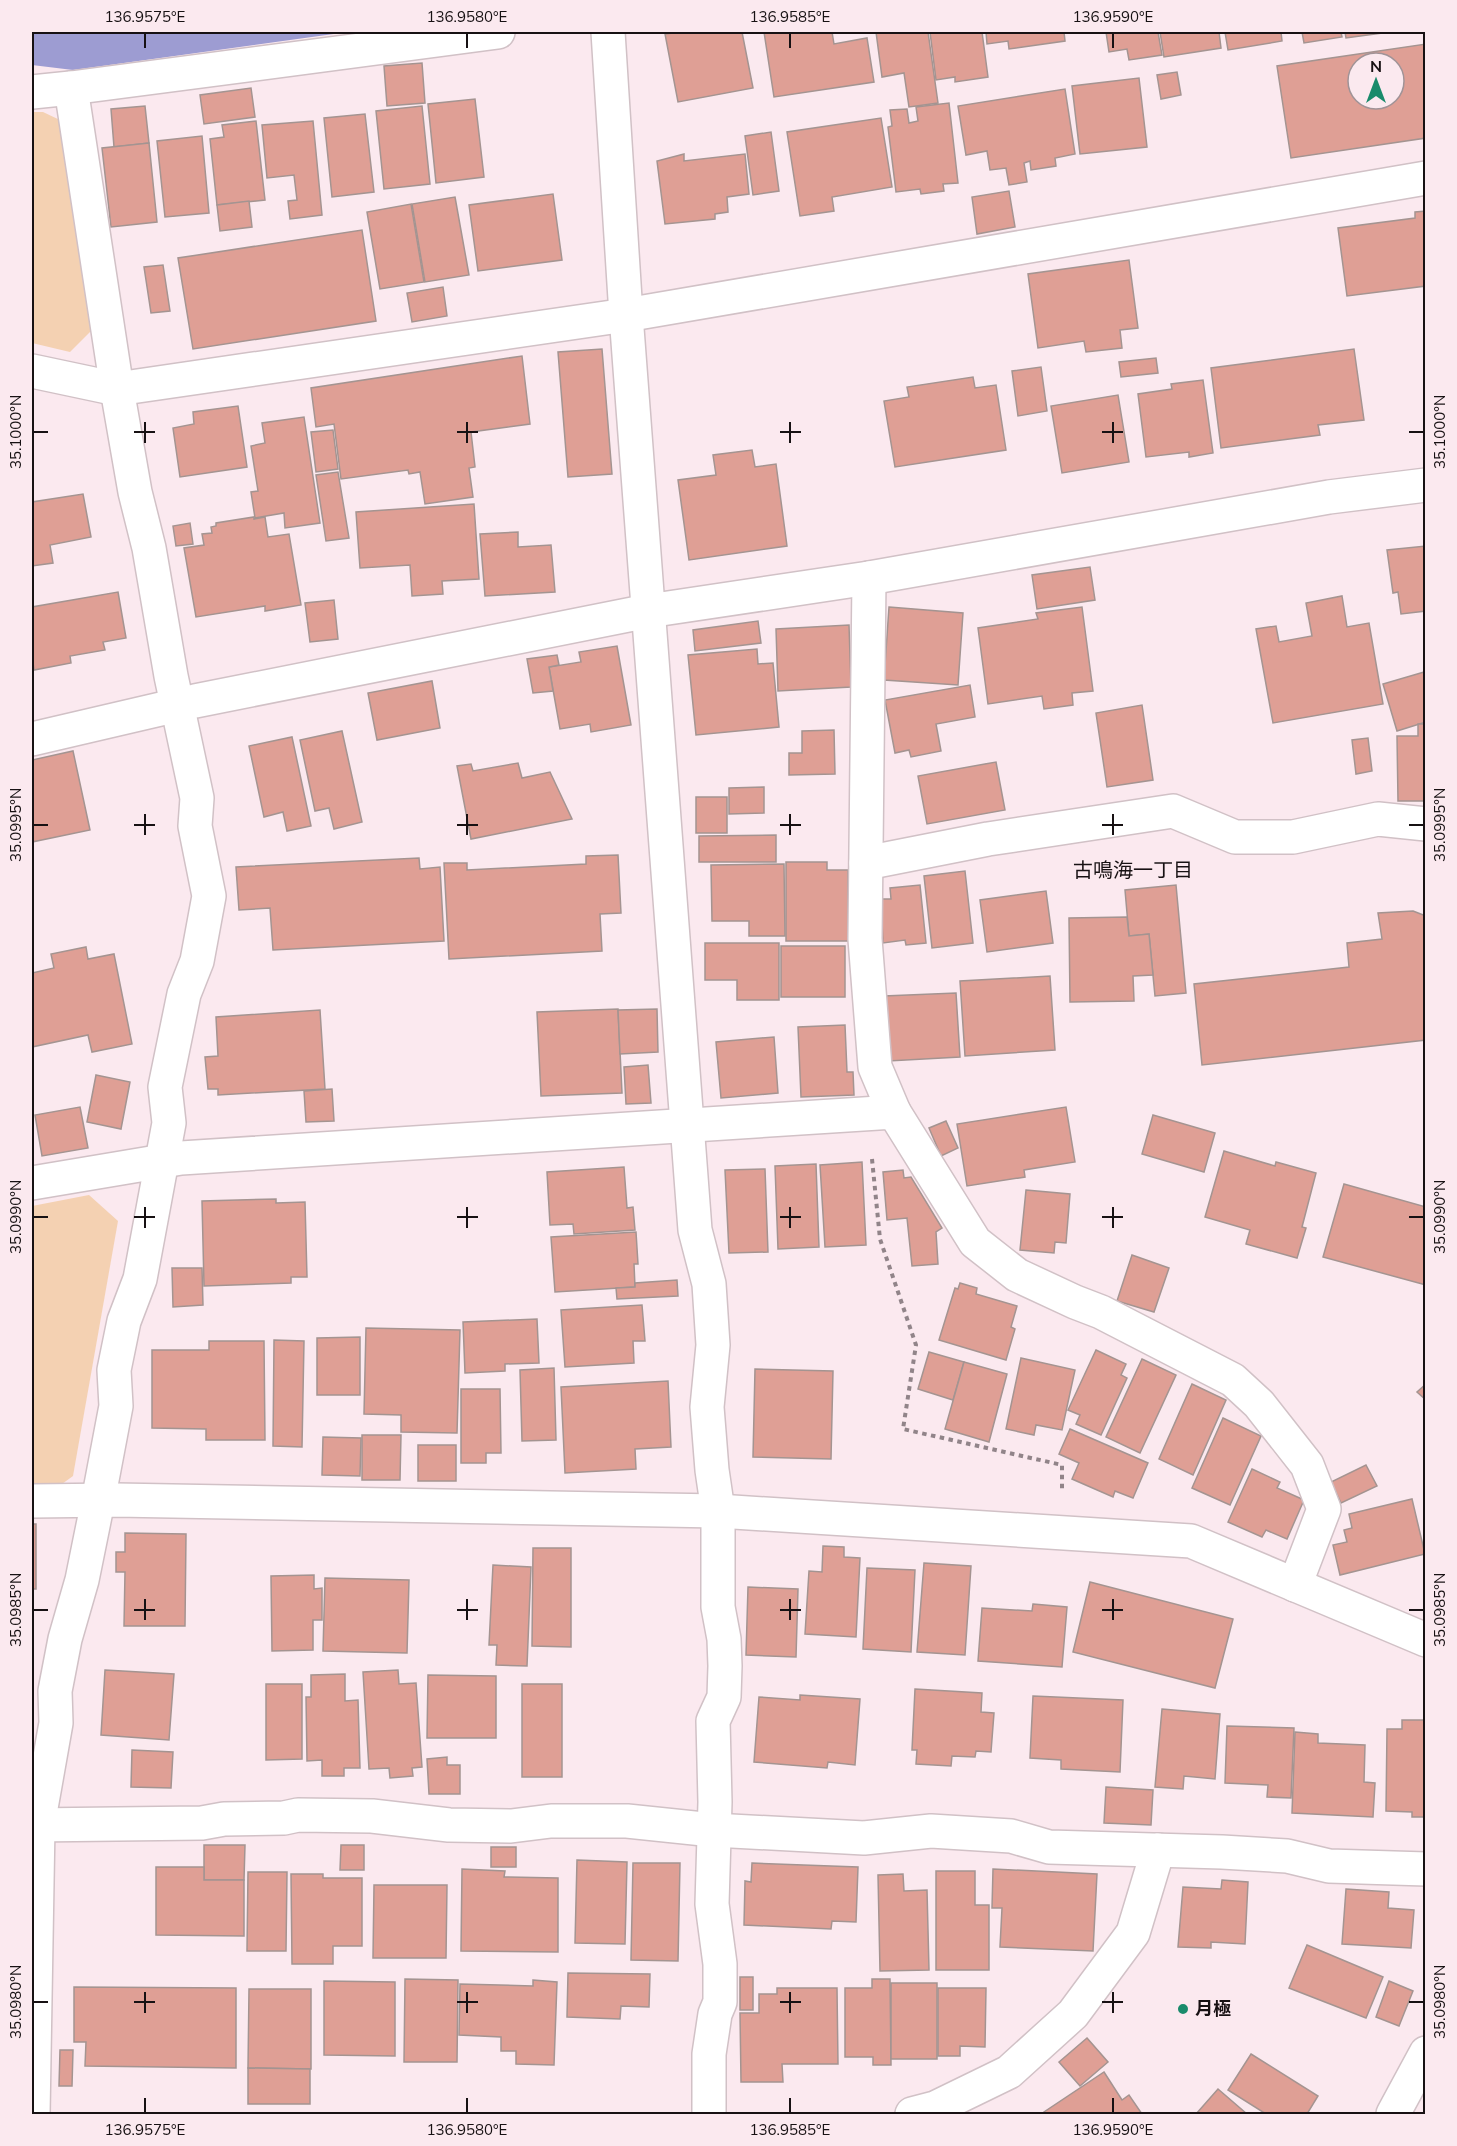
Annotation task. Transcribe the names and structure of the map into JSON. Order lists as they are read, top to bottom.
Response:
{
  "districts": ["古鳴海一丁目"],
  "places": ["月極"],
  "north": "top",
  "coordinates": [
    "136.9575°E",
    "136.9580°E",
    "136.9585°E",
    "136.9590°E",
    "35.1000°N",
    "35.0995°N",
    "35.0990°N",
    "35.0985°N",
    "35.0980°N"
  ]
}
